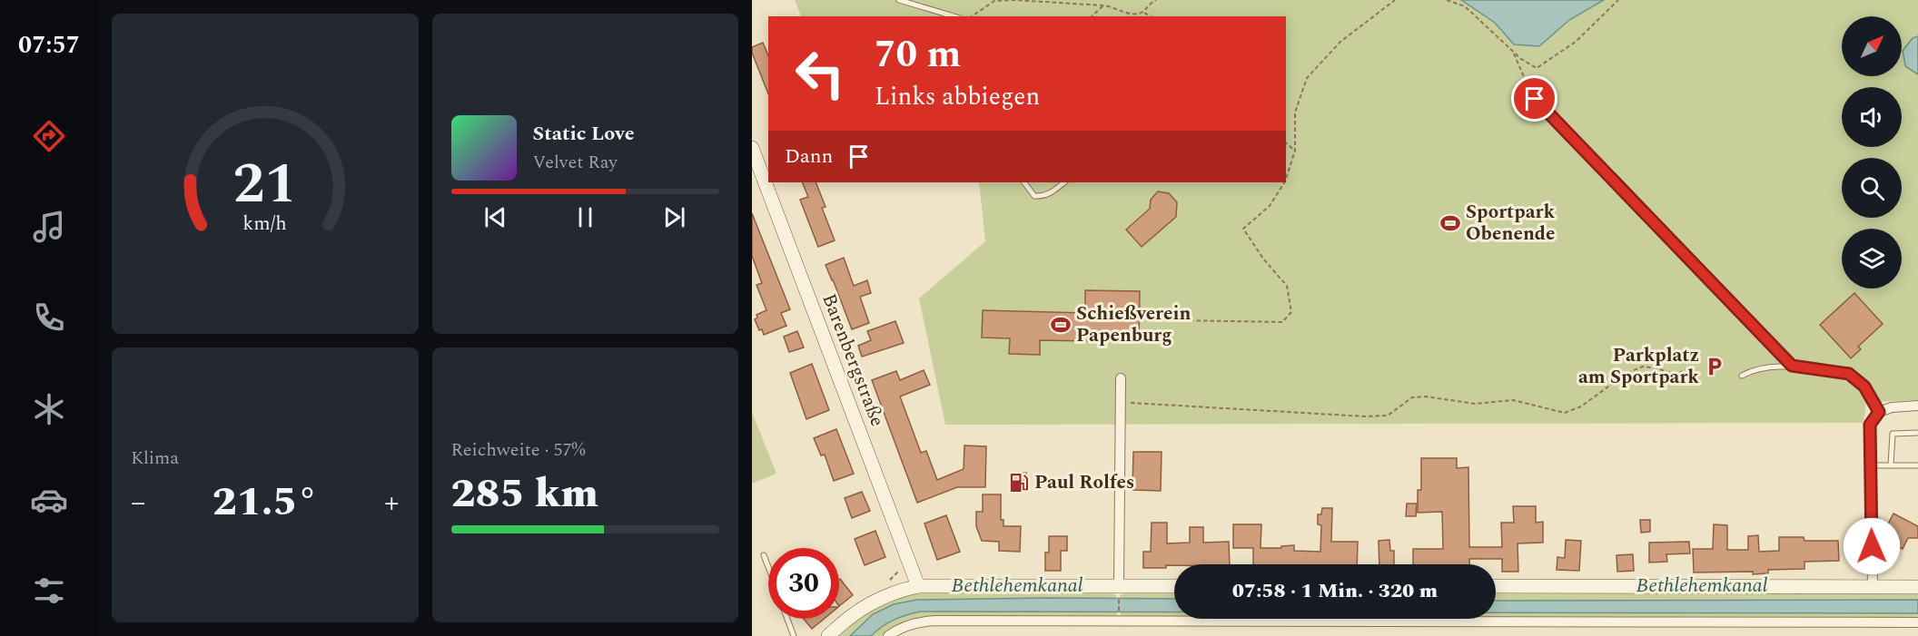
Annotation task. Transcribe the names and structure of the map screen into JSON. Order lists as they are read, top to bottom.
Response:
{
  "streets": {
    "street": ["Barenbergstraße"]
  },
  "water": ["Bethlehemkanal"],
  "places": {
    "sports": ["Sportpark Obenende", "Schießverein Papenburg"],
    "parking": ["Parkplatz am Sportpark"],
    "fuel station": ["Paul Rolfes"]
  },
  "north": "top right",
  "page": {
    "tabs": "07:57",
    "turn": ["70 m", "Links abbiegen"],
    "song": ["Static Love", "Velvet Ray"],
    "then": "Dann",
    "tile": [
      "Klima",
      ["Reichweite · 57%", "285 km"]
    ],
    "heat": ["−", "21.5°", "+"],
    "limit": "30",
    "trip": "07:58 · 1 Min. · 320 m",
    "gauge": ["21", "km/h"]
  }
}
